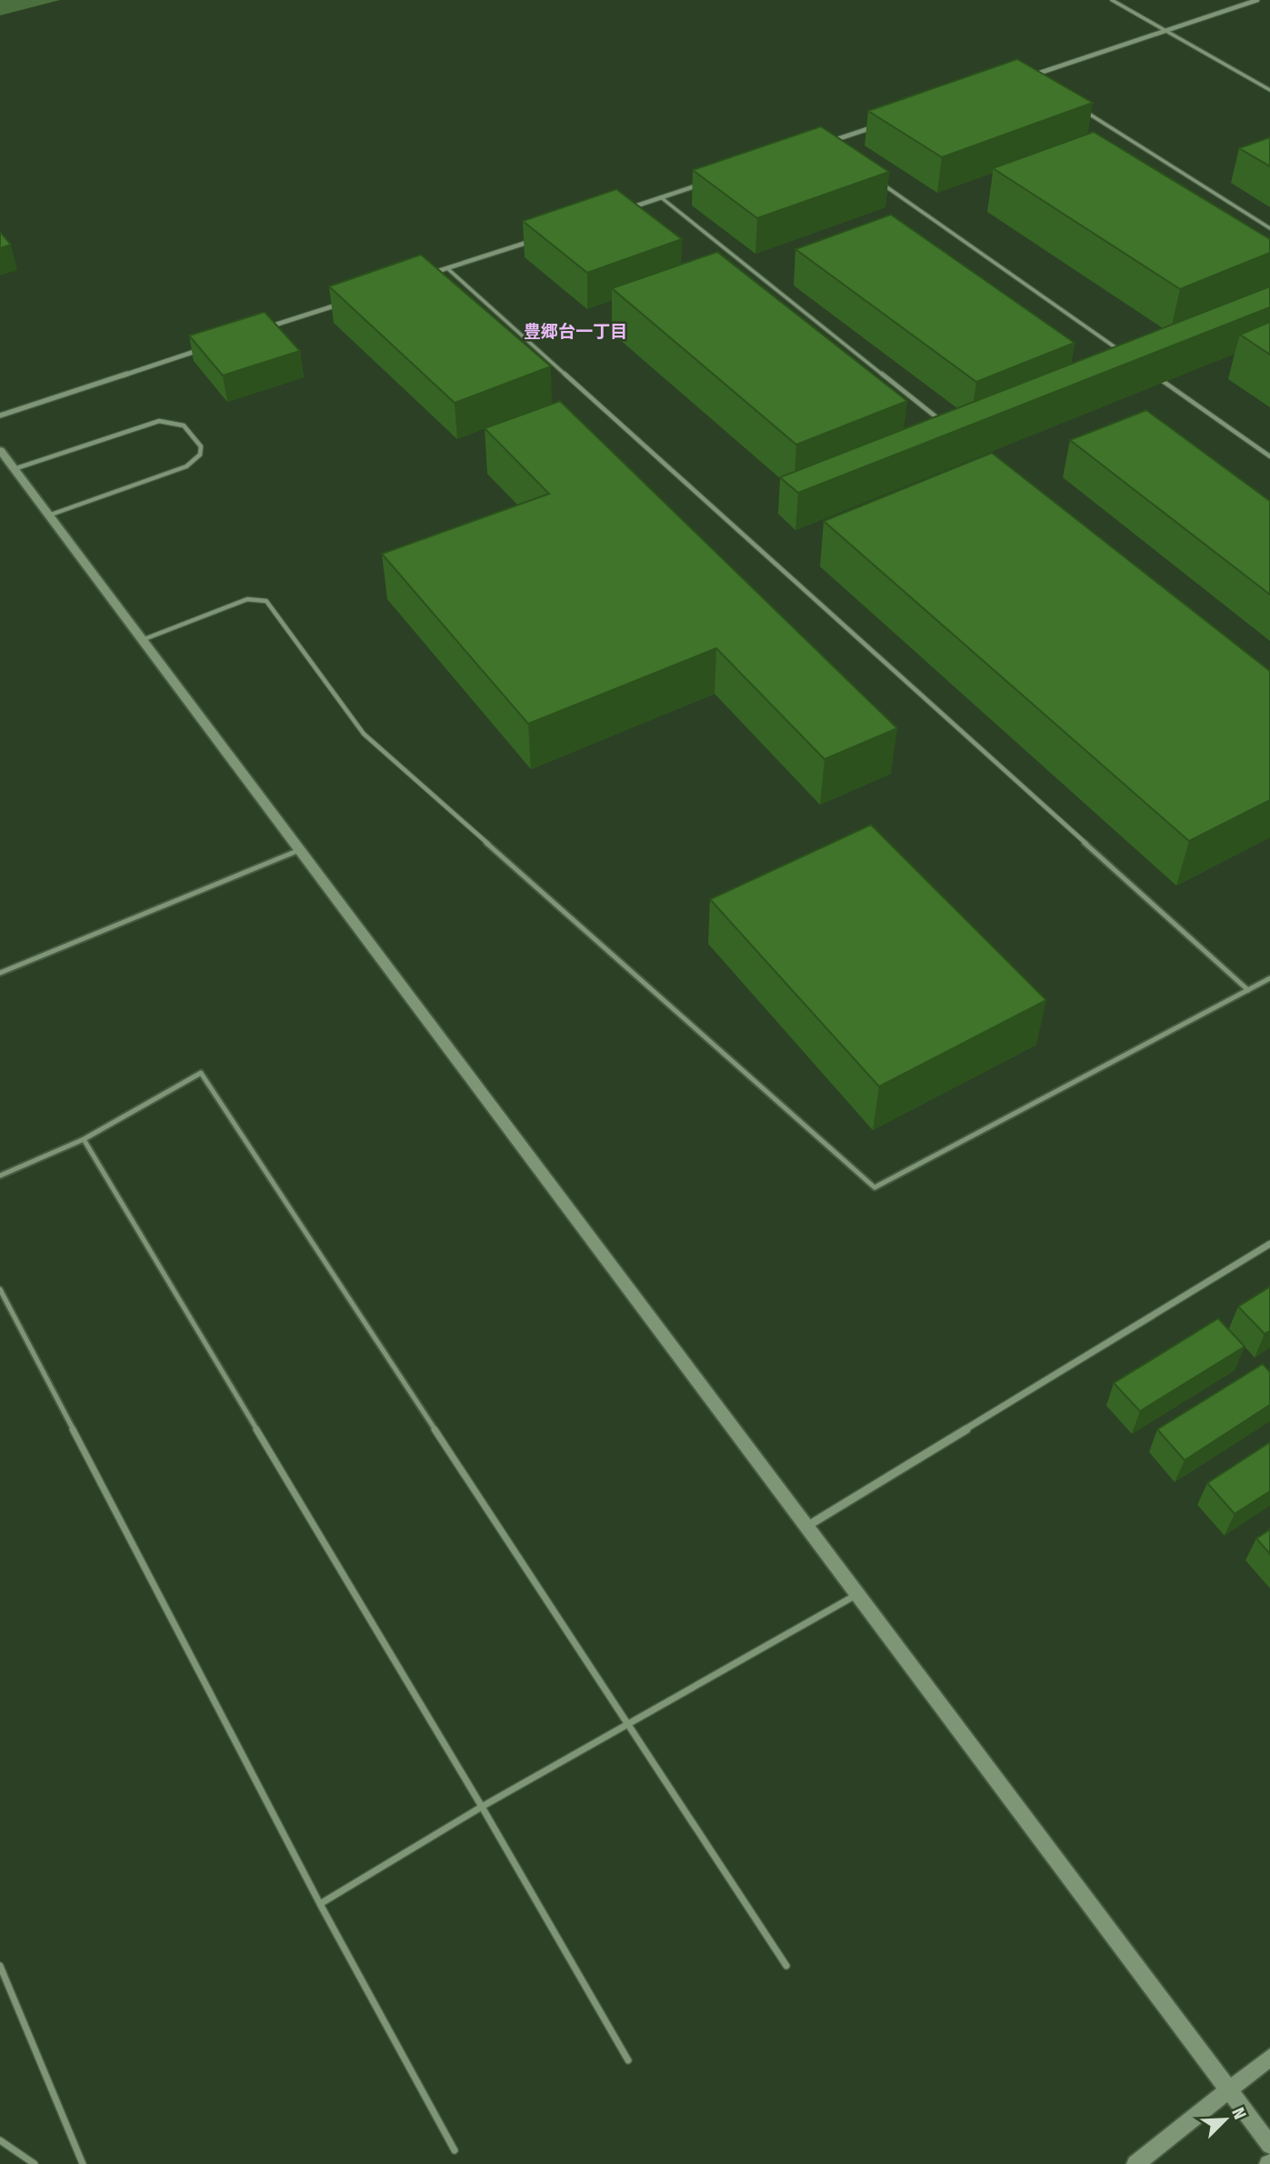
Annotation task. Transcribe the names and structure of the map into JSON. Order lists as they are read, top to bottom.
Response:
{
  "districts": ["豊郷台一丁目"],
  "north": "top right"
}
